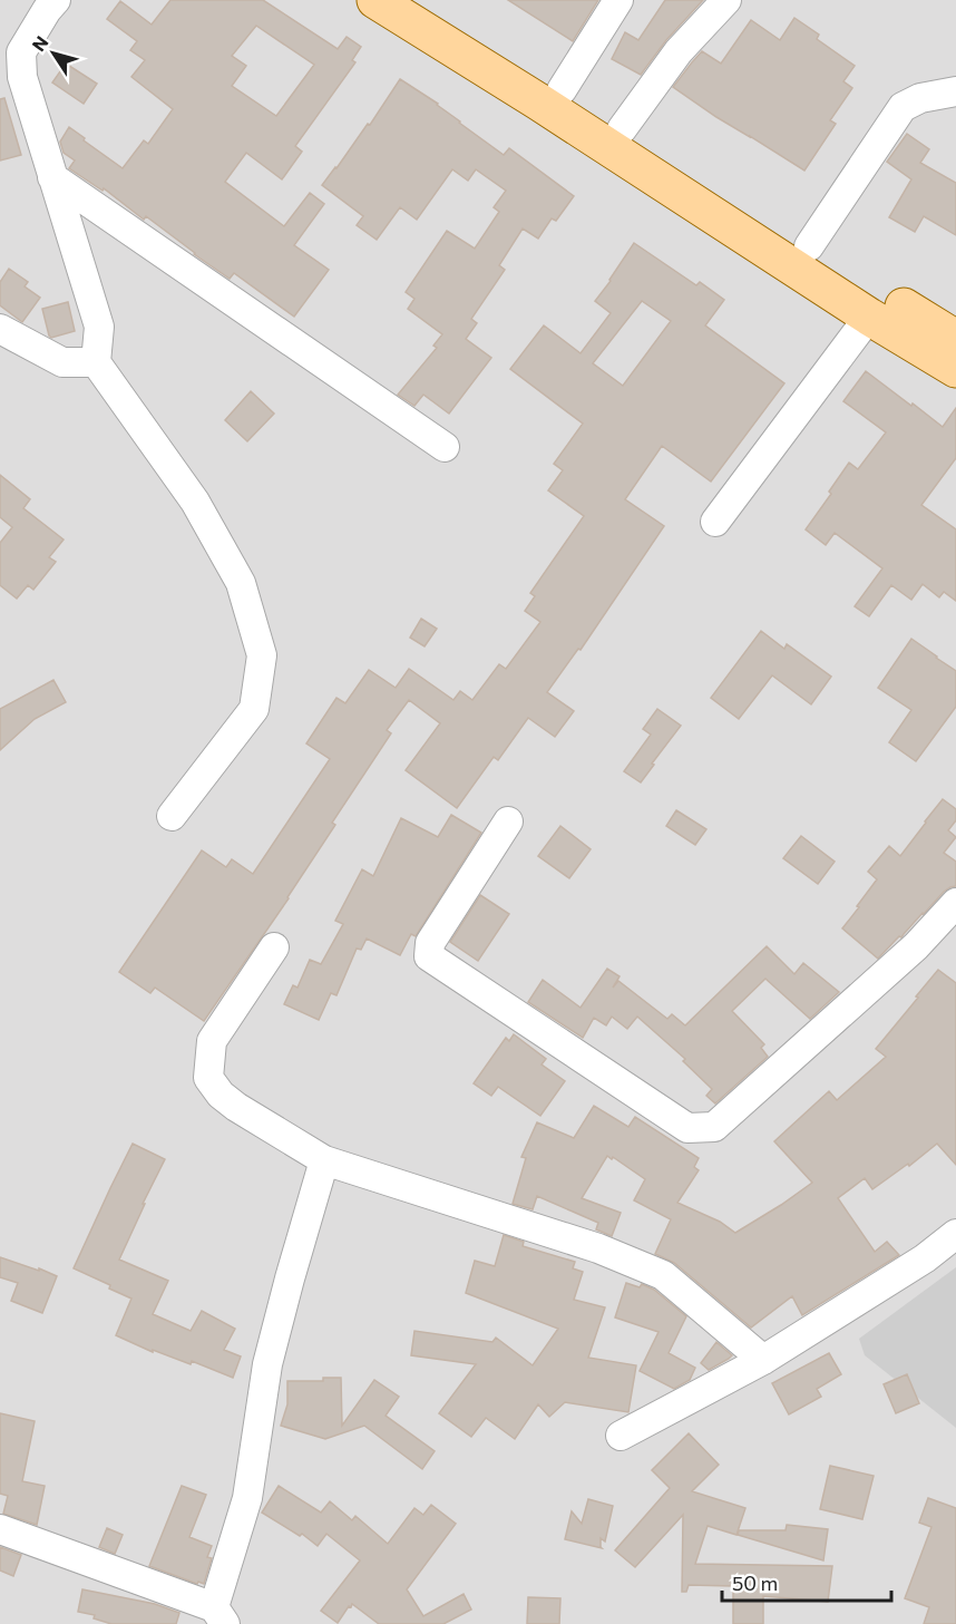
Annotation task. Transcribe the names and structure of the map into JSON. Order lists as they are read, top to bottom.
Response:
{
  "scale_bar": "50 m",
  "north": "top left"
}
